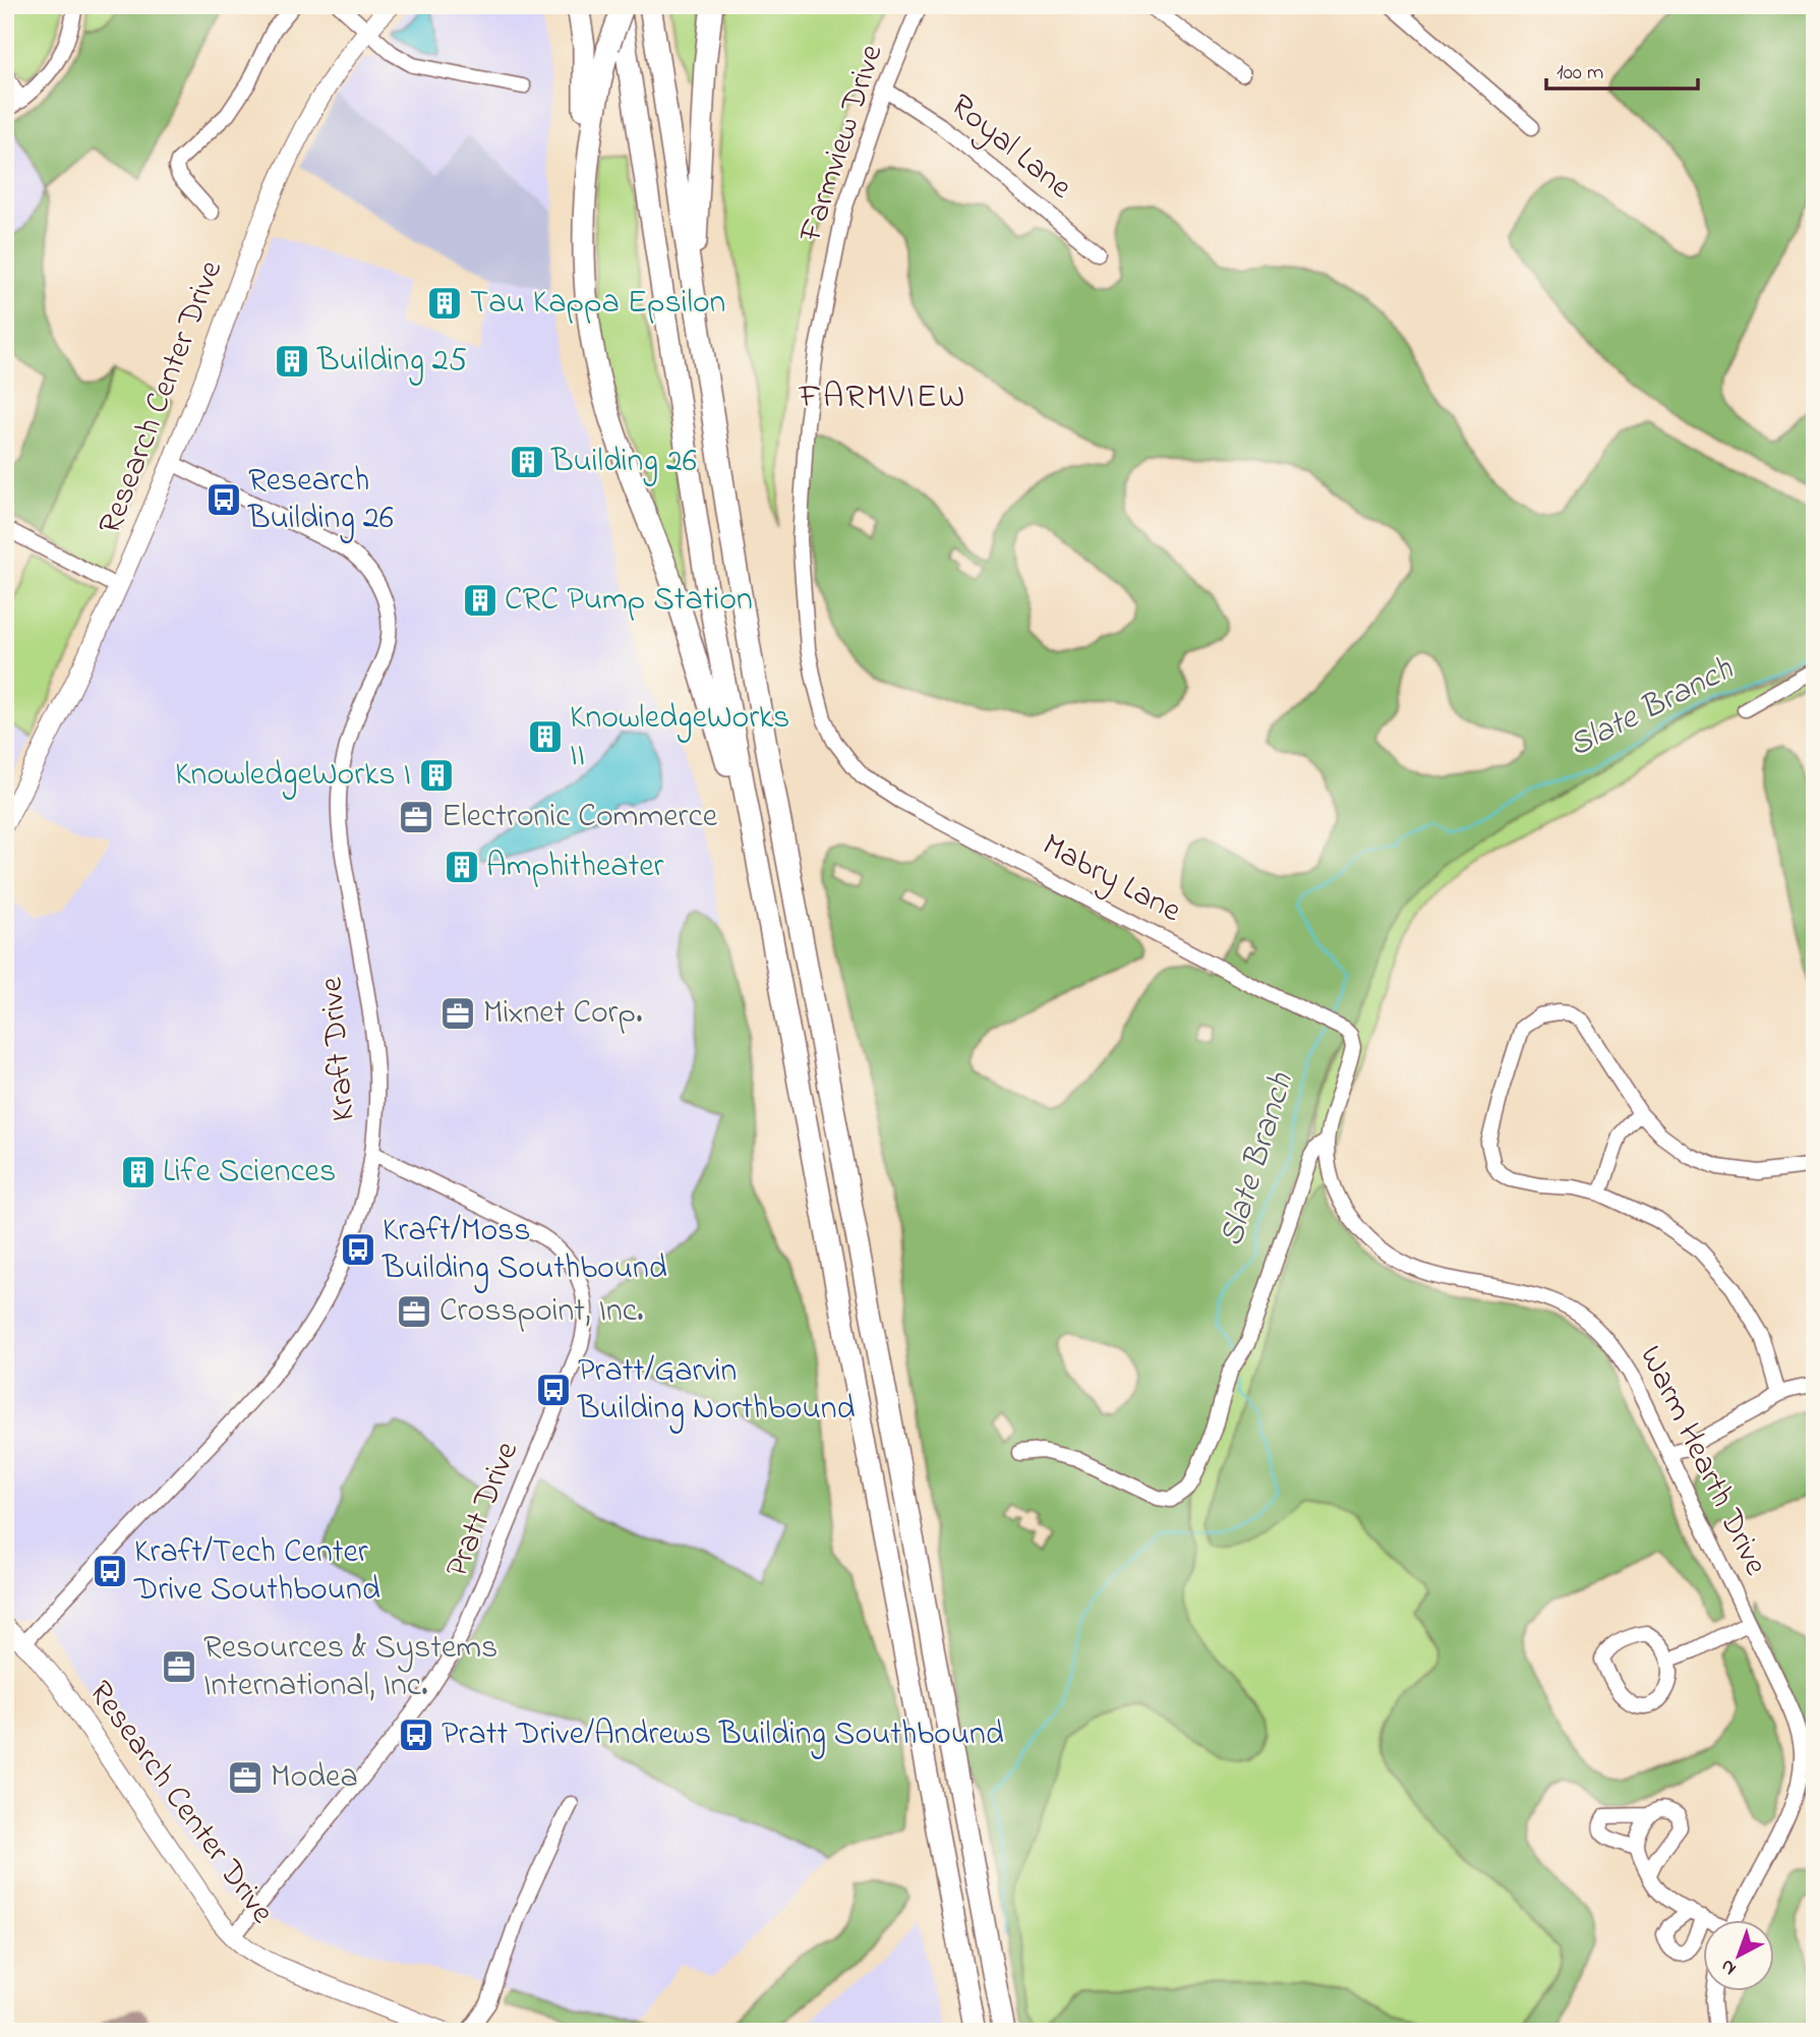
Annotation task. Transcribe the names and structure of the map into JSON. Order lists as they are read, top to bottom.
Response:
{
  "streets": {
    "main road": ["Research Center Drive"],
    "street": [
      "Farmview Drive",
      "Royal Lane",
      "Mabry Lane",
      "Kraft Drive",
      "Warm Hearth Drive",
      "Pratt Drive"
    ]
  },
  "crossings": [
    ["Farmview Drive", "Royal Lane"],
    ["Farmview Drive", "Mabry Lane"],
    ["Research Center Drive", "Kraft Drive"],
    ["Research Center Drive", "Pratt Drive"],
    ["Mabry Lane", "Warm Hearth Drive"],
    ["Kraft Drive", "Pratt Drive"]
  ],
  "districts": ["FARMVIEW"],
  "water": ["Slate Branch"],
  "places": {
    "building": [
      "Tau Kappa Epsilon",
      "Building 25",
      "Building 26",
      "CRC Pump Station",
      "KnowledgeWorks II",
      "KnowledgeWorks I",
      "Amphitheater",
      "Life Sciences"
    ],
    "bus stop": [
      "Research Building 26",
      "Kraft/Moss Building Southbound",
      "Pratt/Garvin Building Northbound",
      "Kraft/Tech Center Drive Southbound",
      "Pratt Drive/Andrews Building Southbound"
    ],
    "office": [
      "Electronic Commerce",
      "Mixnet Corp.",
      "Crosspoint, Inc.",
      "Resources & Systems International, Inc.",
      "Modea"
    ]
  },
  "scale_bar": "100 m",
  "north": "bottom left"
}
